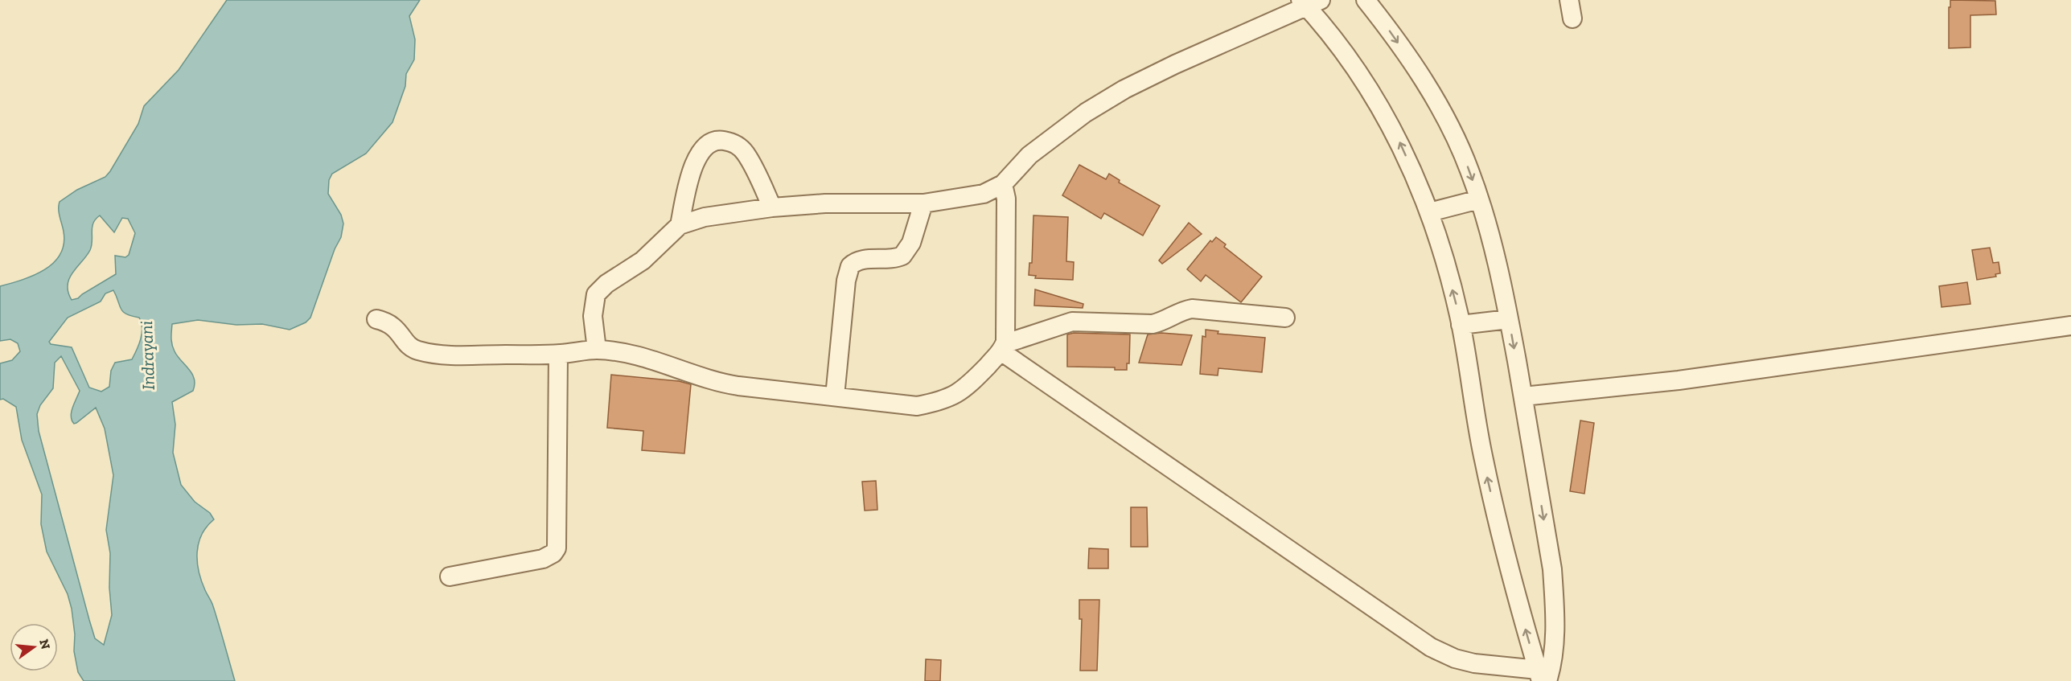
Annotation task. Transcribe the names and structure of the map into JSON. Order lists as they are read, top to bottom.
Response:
{
  "water": ["Indrayani"],
  "north": "right"
}
